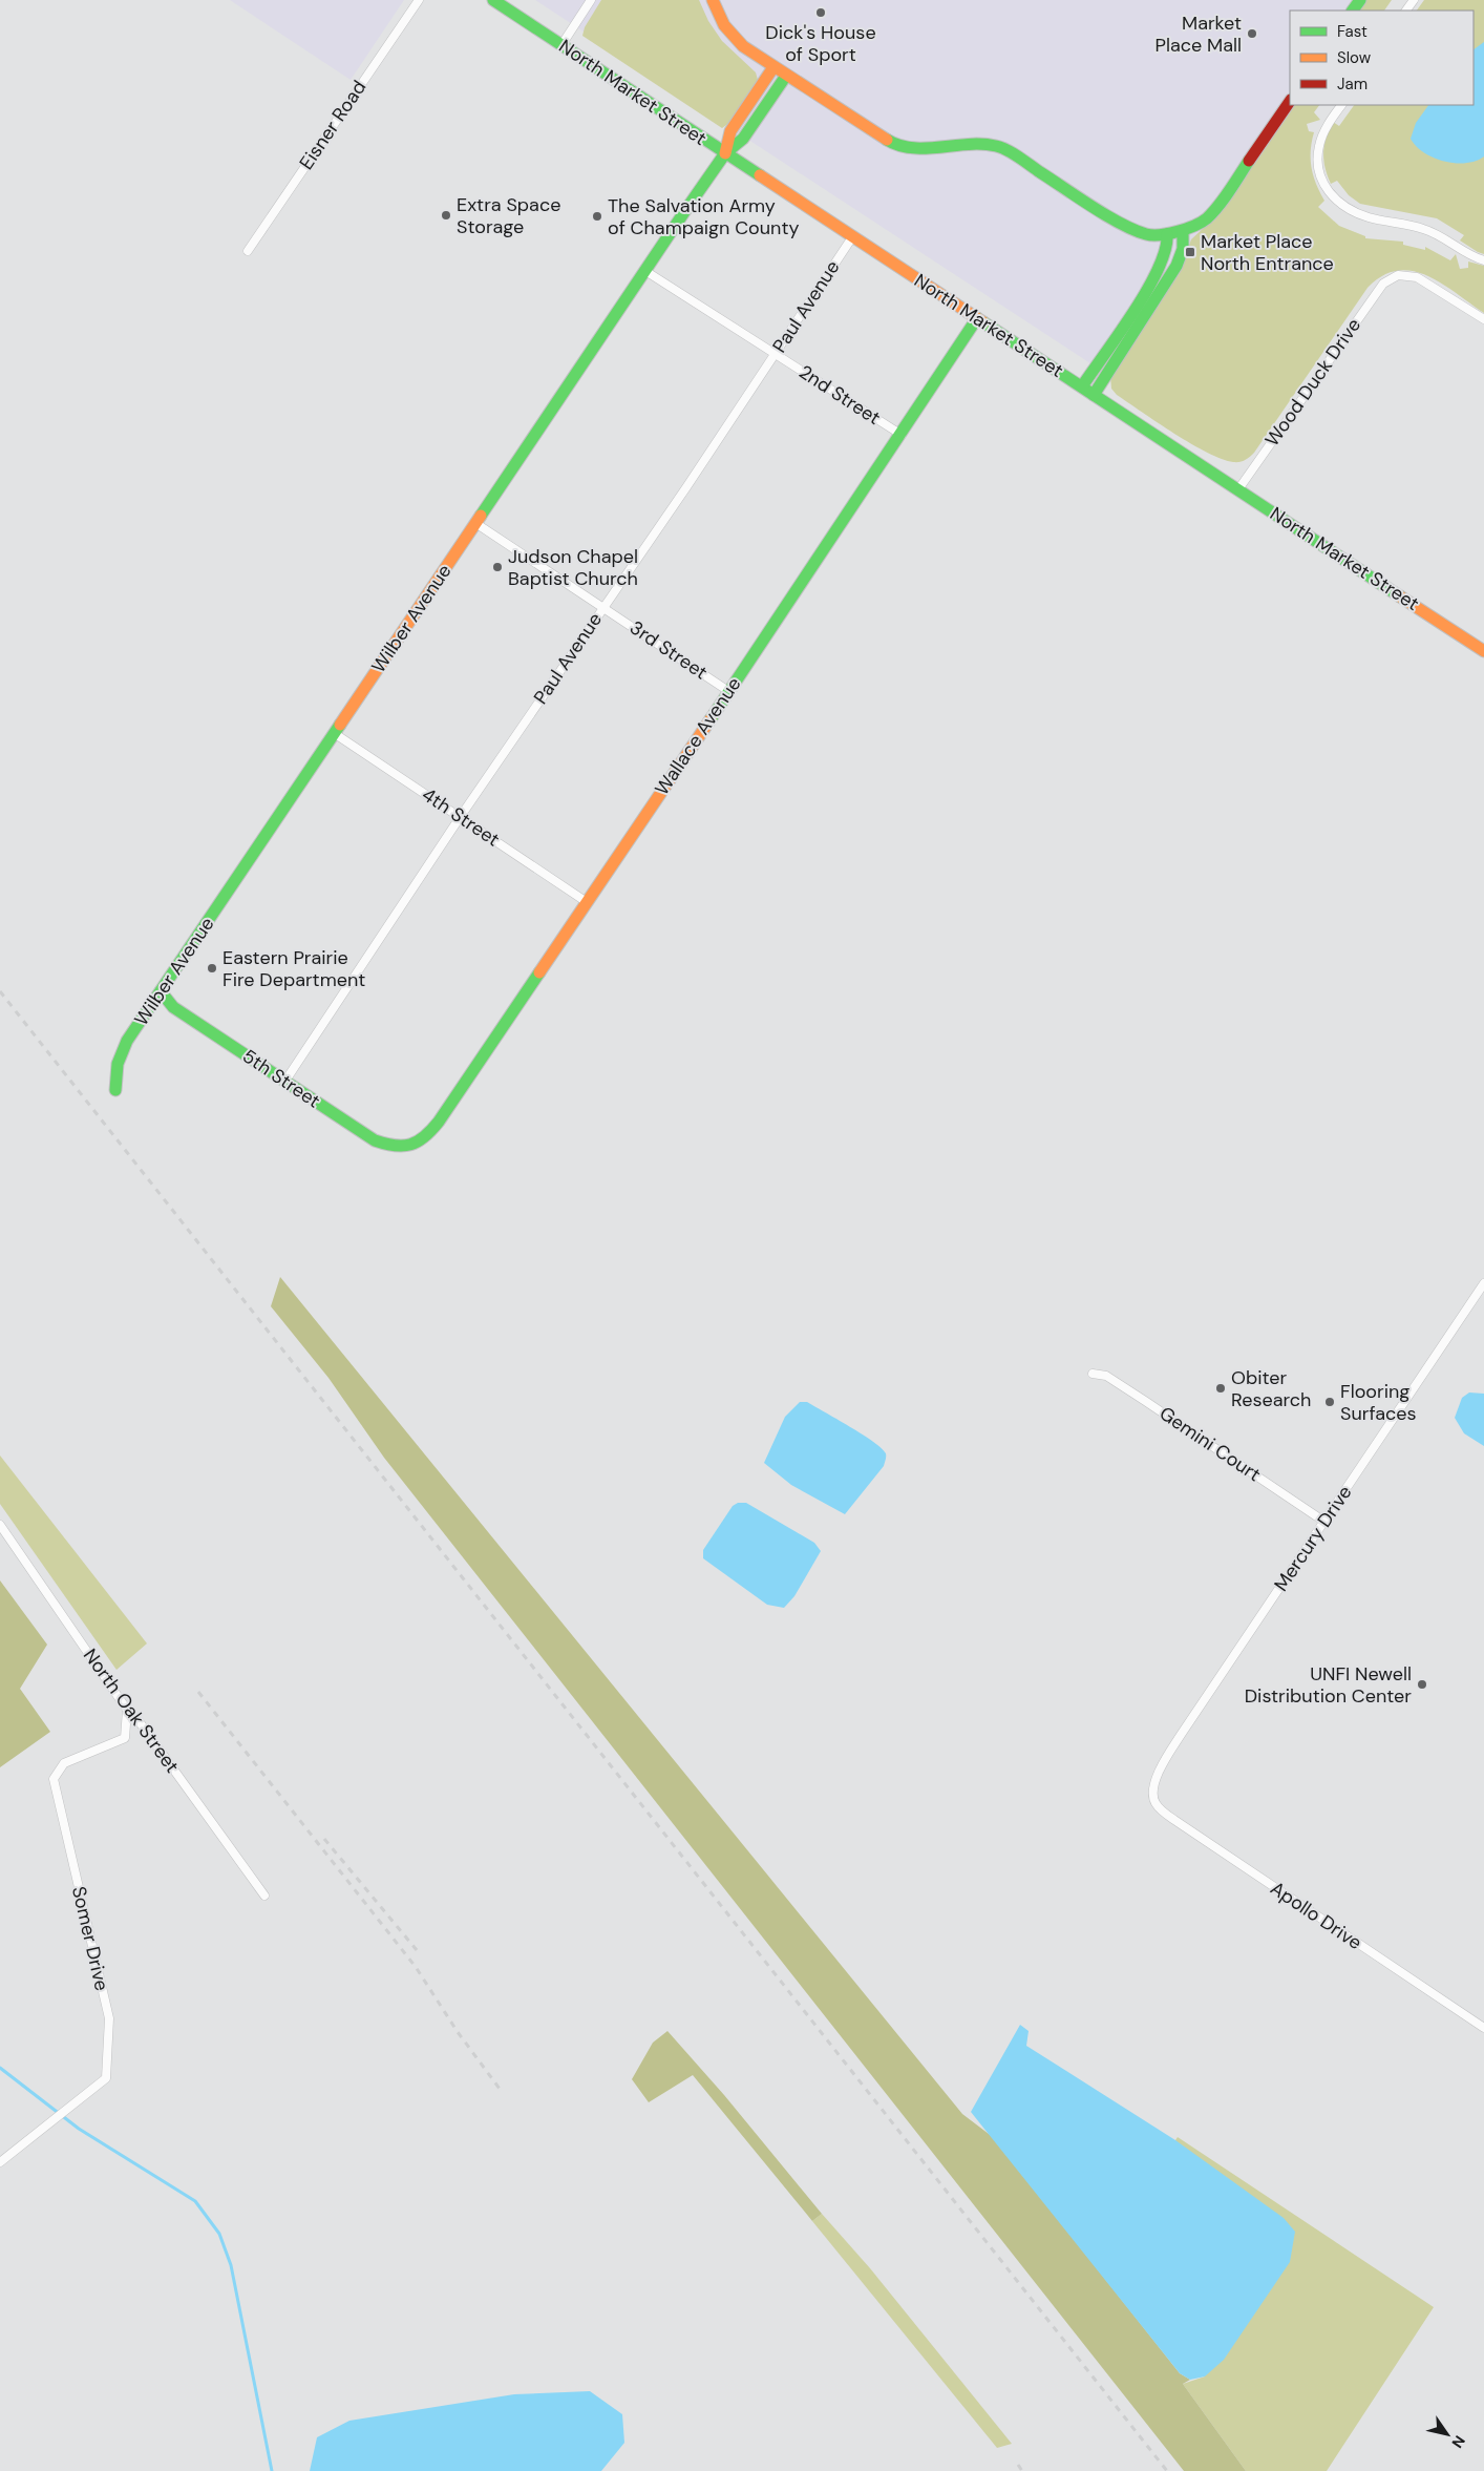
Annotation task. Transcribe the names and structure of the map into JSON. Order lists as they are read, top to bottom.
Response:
{
  "streets": {
    "street": [
      "North Market Street",
      "Eisner Road",
      "Paul Avenue",
      "Wood Duck Drive",
      "2nd Street",
      "Wilber Avenue",
      "3rd Street",
      "Wallace Avenue",
      "4th Street",
      "5th Street",
      "Gemini Court",
      "Mercury Drive",
      "North Oak Street",
      "Apollo Drive",
      "Somer Drive"
    ]
  },
  "crossings": [
    ["North Market Street", "Paul Avenue"],
    ["North Market Street", "Wood Duck Drive"],
    ["North Market Street", "Wilber Avenue"],
    ["North Market Street", "Wallace Avenue"],
    ["Paul Avenue", "2nd Street"],
    ["Paul Avenue", "3rd Street"],
    ["Paul Avenue", "4th Street"],
    ["Paul Avenue", "5th Street"],
    ["2nd Street", "Wilber Avenue"],
    ["2nd Street", "Wallace Avenue"],
    ["Wilber Avenue", "3rd Street"],
    ["Wilber Avenue", "4th Street"],
    ["Wilber Avenue", "5th Street"],
    ["3rd Street", "Wallace Avenue"],
    ["Wallace Avenue", "4th Street"],
    ["Wallace Avenue", "5th Street"],
    ["Gemini Court", "Mercury Drive"],
    ["Mercury Drive", "Apollo Drive"],
    ["North Oak Street", "Somer Drive"]
  ],
  "places": {
    "other": [
      "Dick's House of Sport",
      "Market Place Mall",
      "Extra Space Storage",
      "The Salvation Army of Champaign County",
      "Judson Chapel Baptist Church",
      "Eastern Prairie Fire Department",
      "Obiter Research",
      "Flooring Surfaces",
      "UNFI Newell Distribution Center"
    ],
    "transit": ["Market Place North Entrance"]
  },
  "legend": ["Fast", "Slow", "Jam"],
  "north": "bottom right"
}
